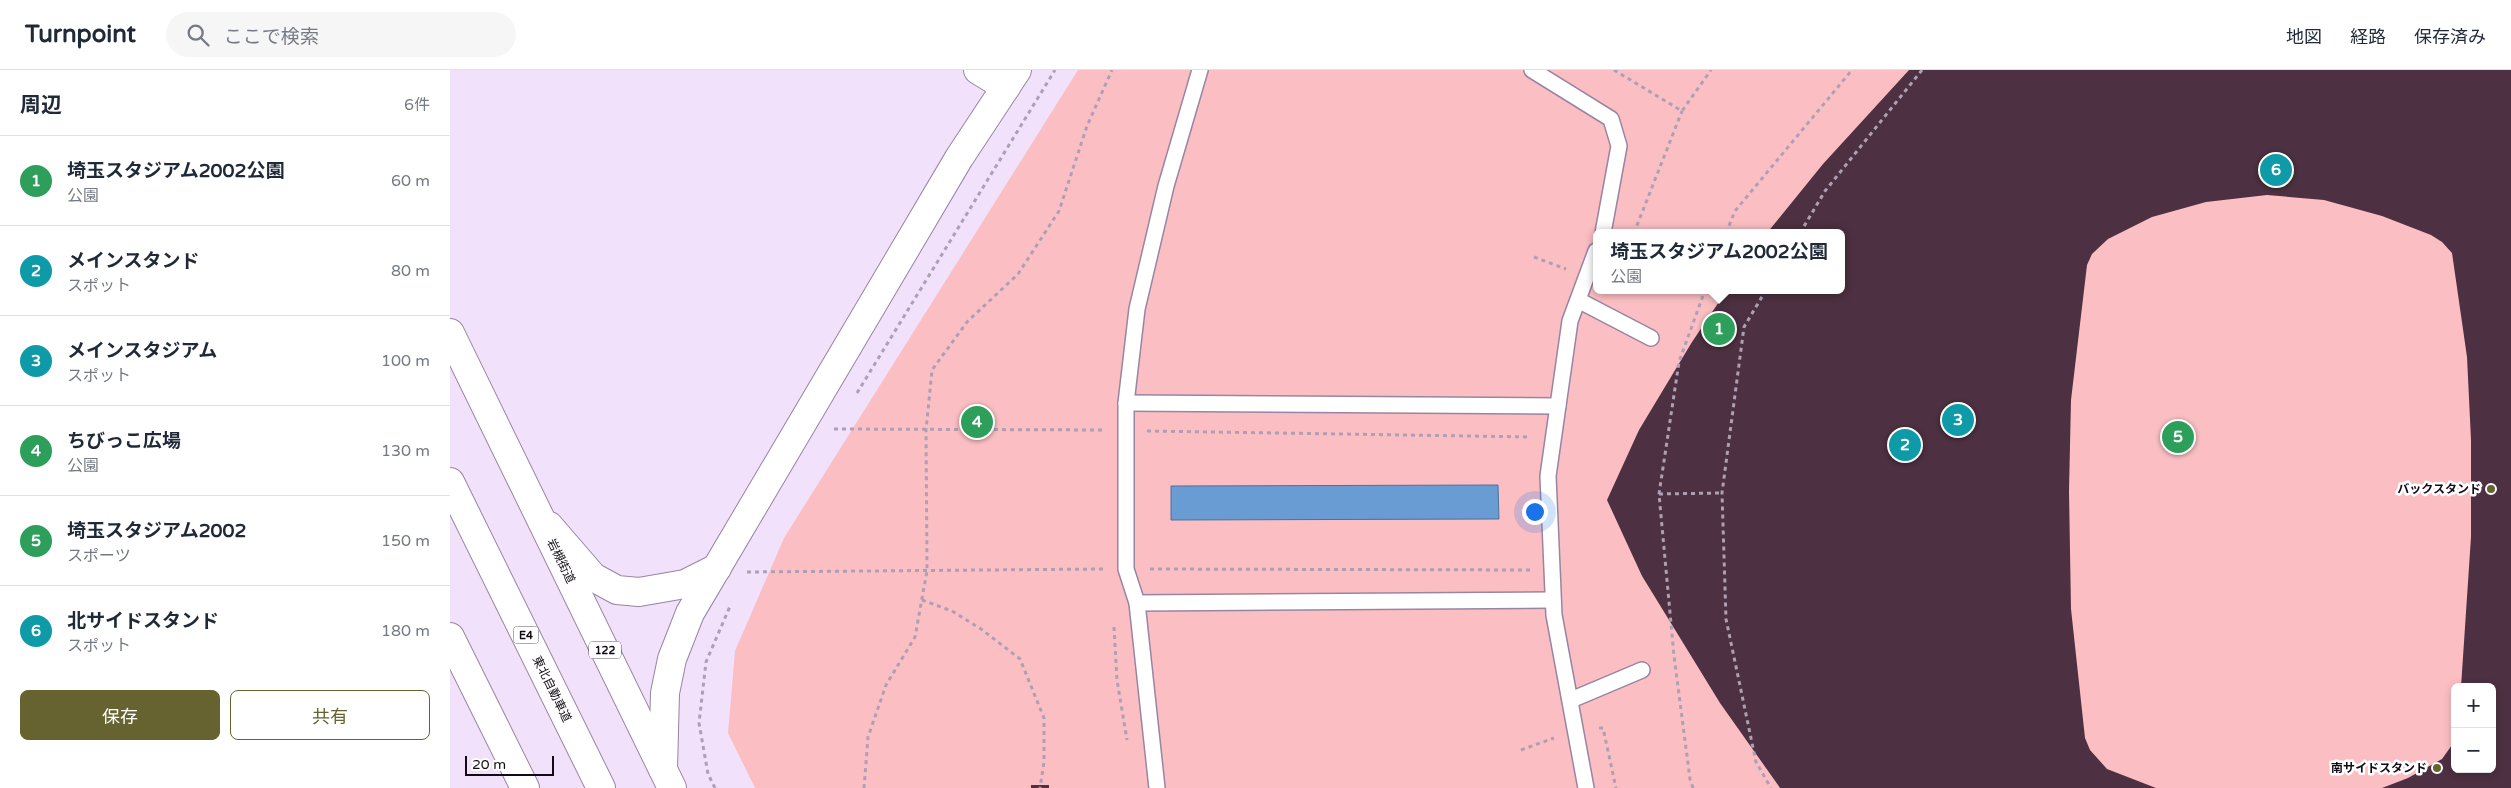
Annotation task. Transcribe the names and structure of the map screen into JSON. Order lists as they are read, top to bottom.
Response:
{
  "streets": {
    "main road": [
      "岩槻街道",
      "E4",
      "122",
      "東北自動車道"
    ]
  },
  "places": ["バックスタンド", "南サイドスタンド"],
  "scale_bar": "20 m",
  "page": {
    "header": "Turnpoint",
    "search": "ここで検索",
    "nav": ["地図", "経路", "保存済み"],
    "heading": ["周辺", "6件"],
    "list": [
      {
        "mark": "1",
        "name": "埼玉スタジアム2002公園",
        "note": "公園",
        "value": "60 m"
      },
      {
        "mark": "2",
        "name": "メインスタンド",
        "note": "スポット",
        "value": "80 m"
      },
      {
        "mark": "3",
        "name": "メインスタジアム",
        "note": "スポット",
        "value": "100 m"
      },
      {
        "mark": "4",
        "name": "ちびっこ広場",
        "note": "公園",
        "value": "130 m"
      },
      {
        "mark": "5",
        "name": "埼玉スタジアム2002",
        "note": "スポーツ",
        "value": "150 m"
      },
      {
        "mark": "6",
        "name": "北サイドスタンド",
        "note": "スポット",
        "value": "180 m"
      }
    ],
    "pins": [
      "6",
      "1",
      "3",
      "4",
      "5",
      "2"
    ],
    "popup": ["埼玉スタジアム2002公園", "公園"],
    "buttons": ["保存", "共有"],
    "map_buttons": ["+", "−"],
    "scale": "20 m"
  }
}
